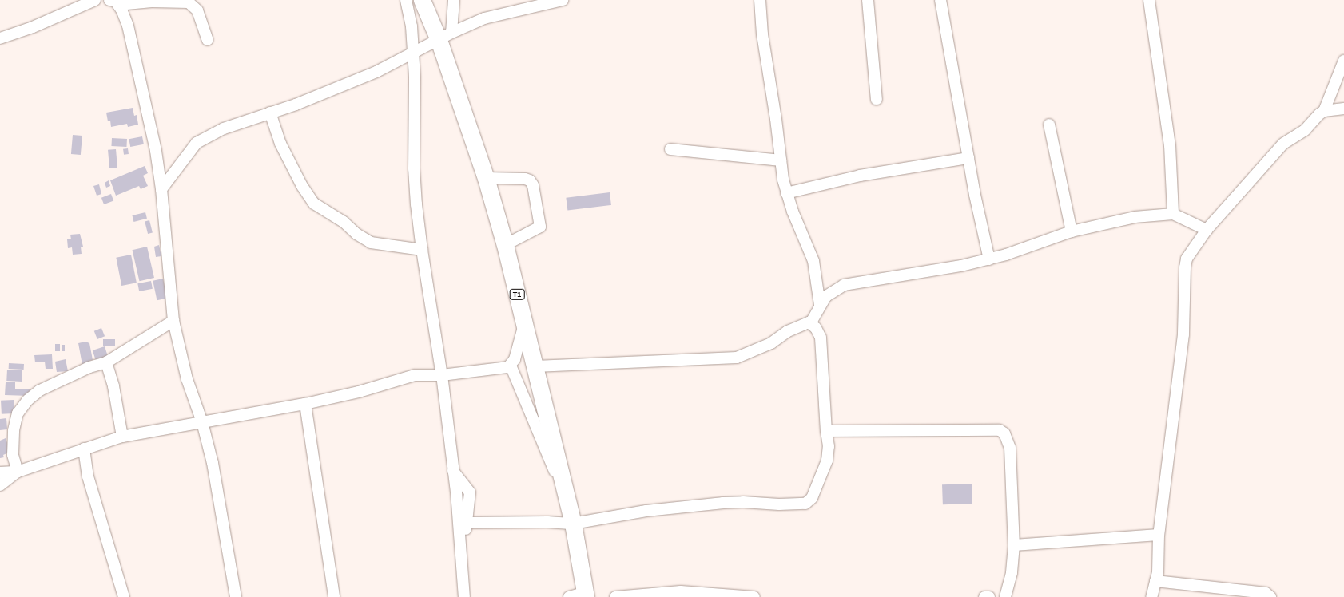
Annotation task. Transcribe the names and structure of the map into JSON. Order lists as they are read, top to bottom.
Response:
{
  "streets": {
    "highway": ["T1"]
  }
}
